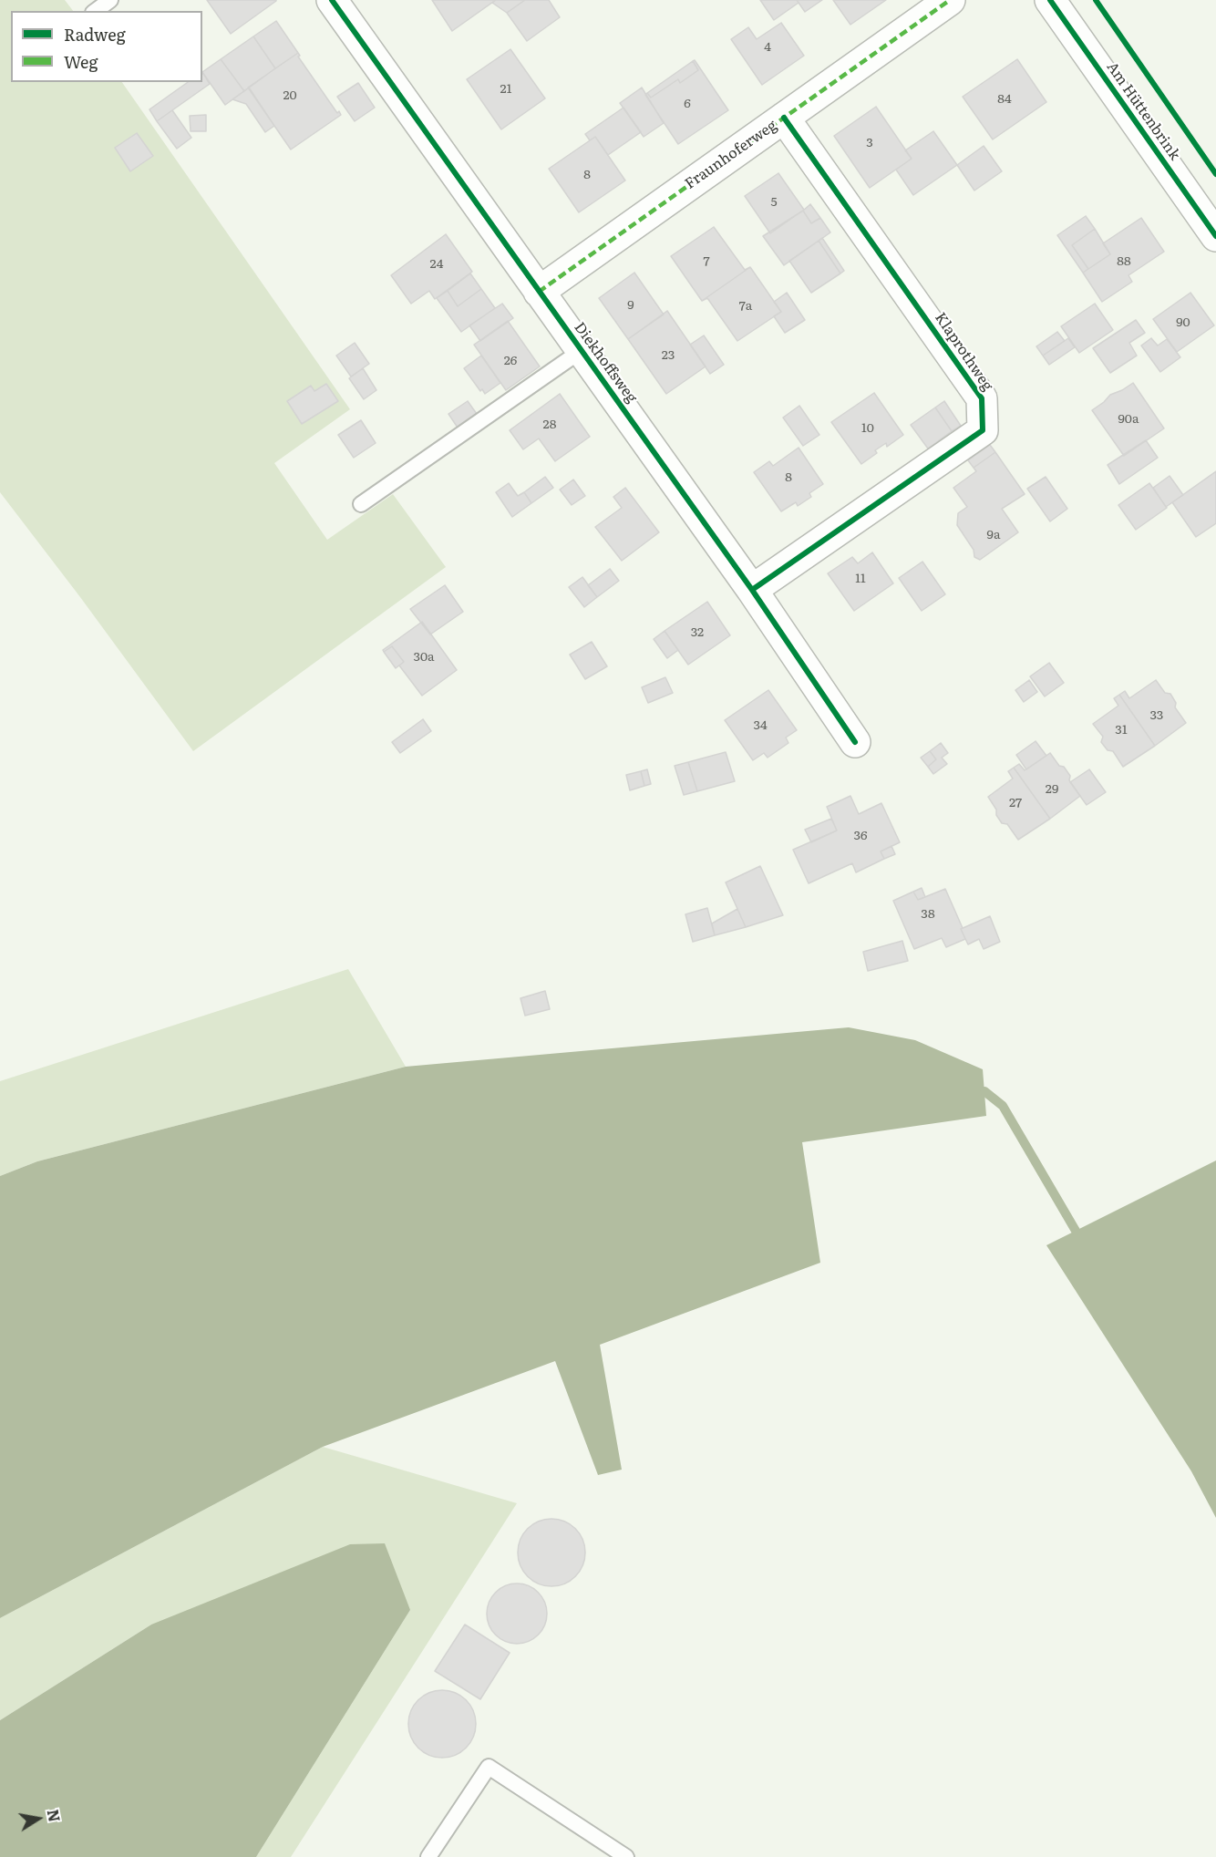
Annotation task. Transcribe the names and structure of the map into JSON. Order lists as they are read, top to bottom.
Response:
{
  "streets": {
    "street": [
      "Am Hüttenbrink",
      "Fraunhoferweg",
      "Klaprothweg",
      "Diekhoffsweg"
    ]
  },
  "crossings": [
    ["Fraunhoferweg", "Klaprothweg"],
    ["Fraunhoferweg", "Diekhoffsweg"],
    ["Klaprothweg", "Diekhoffsweg"]
  ],
  "house_numbers": [
    "4",
    "21",
    "20",
    "84",
    "6",
    "3",
    "8",
    "5",
    "7",
    "88",
    "24",
    "9",
    "7a",
    "90",
    "23",
    "26",
    "90a",
    "28",
    "10",
    "8",
    "9a",
    "11",
    "32",
    "30a",
    "33",
    "34",
    "31",
    "29",
    "27",
    "36",
    "38"
  ],
  "legend": ["Radweg", "Weg"],
  "north": "right"
}
